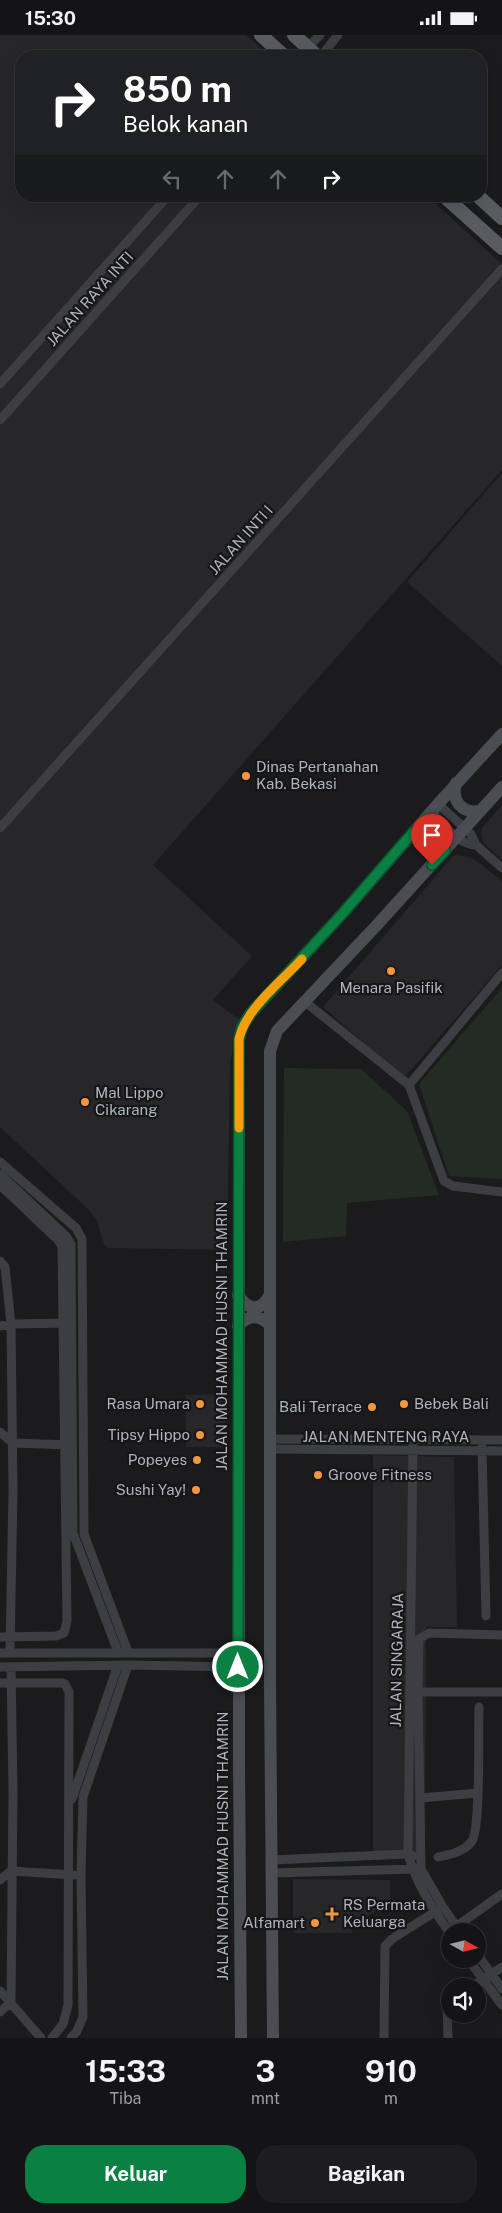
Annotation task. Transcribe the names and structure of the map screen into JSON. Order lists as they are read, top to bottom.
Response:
{
  "streets": {
    "street": [
      "JALAN RAYA INTI",
      "JALAN INTI I",
      "JALAN MOHAMMAD HUSNI THAMRIN",
      "JALAN MENTENG RAYA",
      "JALAN SINGARAJA"
    ]
  },
  "crossings": [
    ["JALAN MENTENG RAYA", "JALAN SINGARAJA"]
  ],
  "places": {
    "other": [
      "Dinas Pertanahan Kab. Bekasi",
      "Menara Pasifik",
      "Mal Lippo Cikarang",
      "Rasa Umara",
      "Bebek Bali",
      "Bali Terrace",
      "Tipsy Hippo",
      "Popeyes",
      "Groove Fitness",
      "Sushi Yay!",
      "Alfamart"
    ],
    "health": ["RS Permata Keluarga"]
  },
  "north": "right",
  "page": {
    "status": "15:30",
    "turn": ["850 m", "Belok kanan"],
    "eta": [
      "15:33",
      "Tiba",
      "3",
      "mnt",
      "910",
      "m"
    ],
    "buttons": ["Keluar", "Bagikan"]
  }
}
